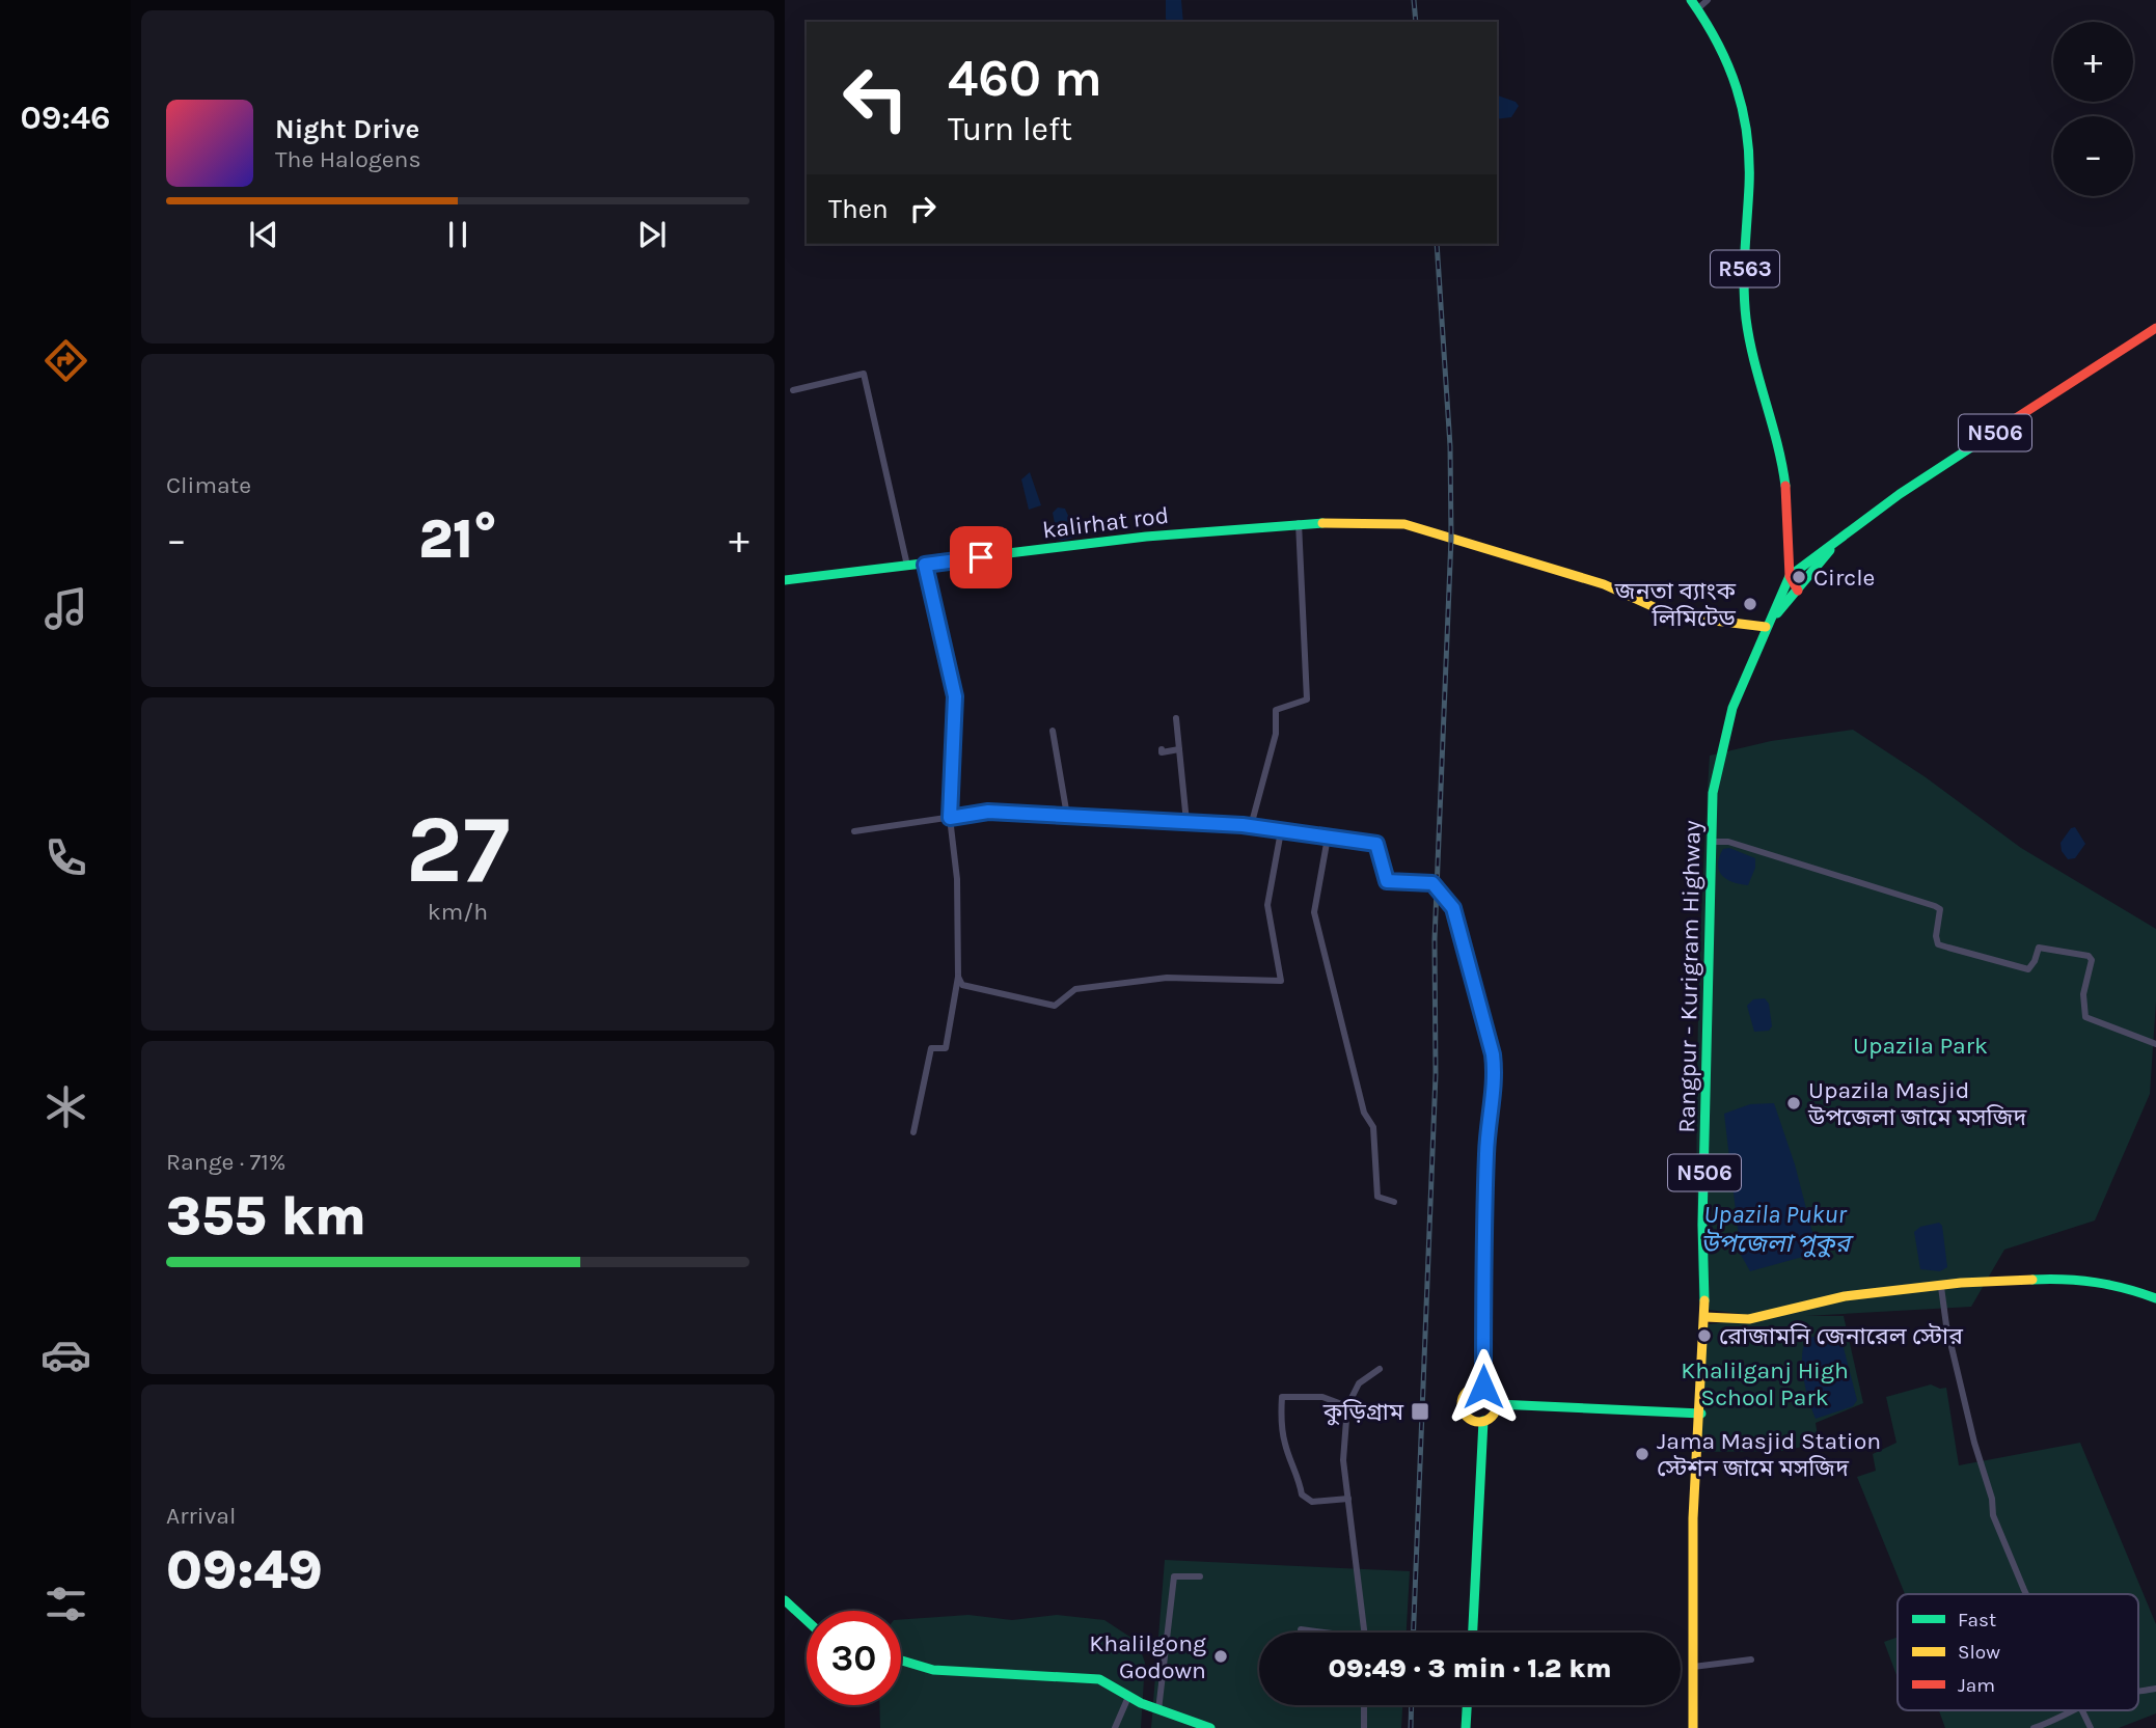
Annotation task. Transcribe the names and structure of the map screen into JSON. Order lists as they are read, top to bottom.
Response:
{
  "streets": {
    "main road": [
      "R563",
      "N506",
      "kalirhat rod",
      "Rangpur - Kurigram Highway"
    ]
  },
  "crossings": [
    ["R563", "N506"],
    ["N506", "kalirhat rod"],
    ["N506", "Rangpur - Kurigram Highway"],
    ["kalirhat rod", "Rangpur - Kurigram Highway"]
  ],
  "water": ["Upazila Pukur উপজেলা পুকুর"],
  "parks": ["Upazila Park", "Khalilganj High School Park"],
  "places": {
    "other": [
      "Circle",
      "জনতা ব্যাংক লিমিটেড",
      "Upazila Masjid উপজেলা জামে মসজিদ",
      "রোজামনি জেনারেল স্টোর",
      "Jama Masjid Station স্টেশন জামে মসজিদ",
      "Khalilgong Godown"
    ],
    "transit": ["কুড়িগ্রাম"]
  },
  "legend": ["Fast", "Slow", "Jam"],
  "page": {
    "tabs": "09:46",
    "map_buttons": ["+", "−"],
    "turn": ["460 m", "Turn left"],
    "song": ["Night Drive", "The Halogens"],
    "then": "Then",
    "tile": [
      "Climate",
      ["27", "km/h"],
      ["Range · 71%", "355 km"],
      ["Arrival", "09:49"]
    ],
    "heat": ["−", "21°", "+"],
    "limit": "30",
    "trip": "09:49 · 3 min · 1.2 km"
  }
}
